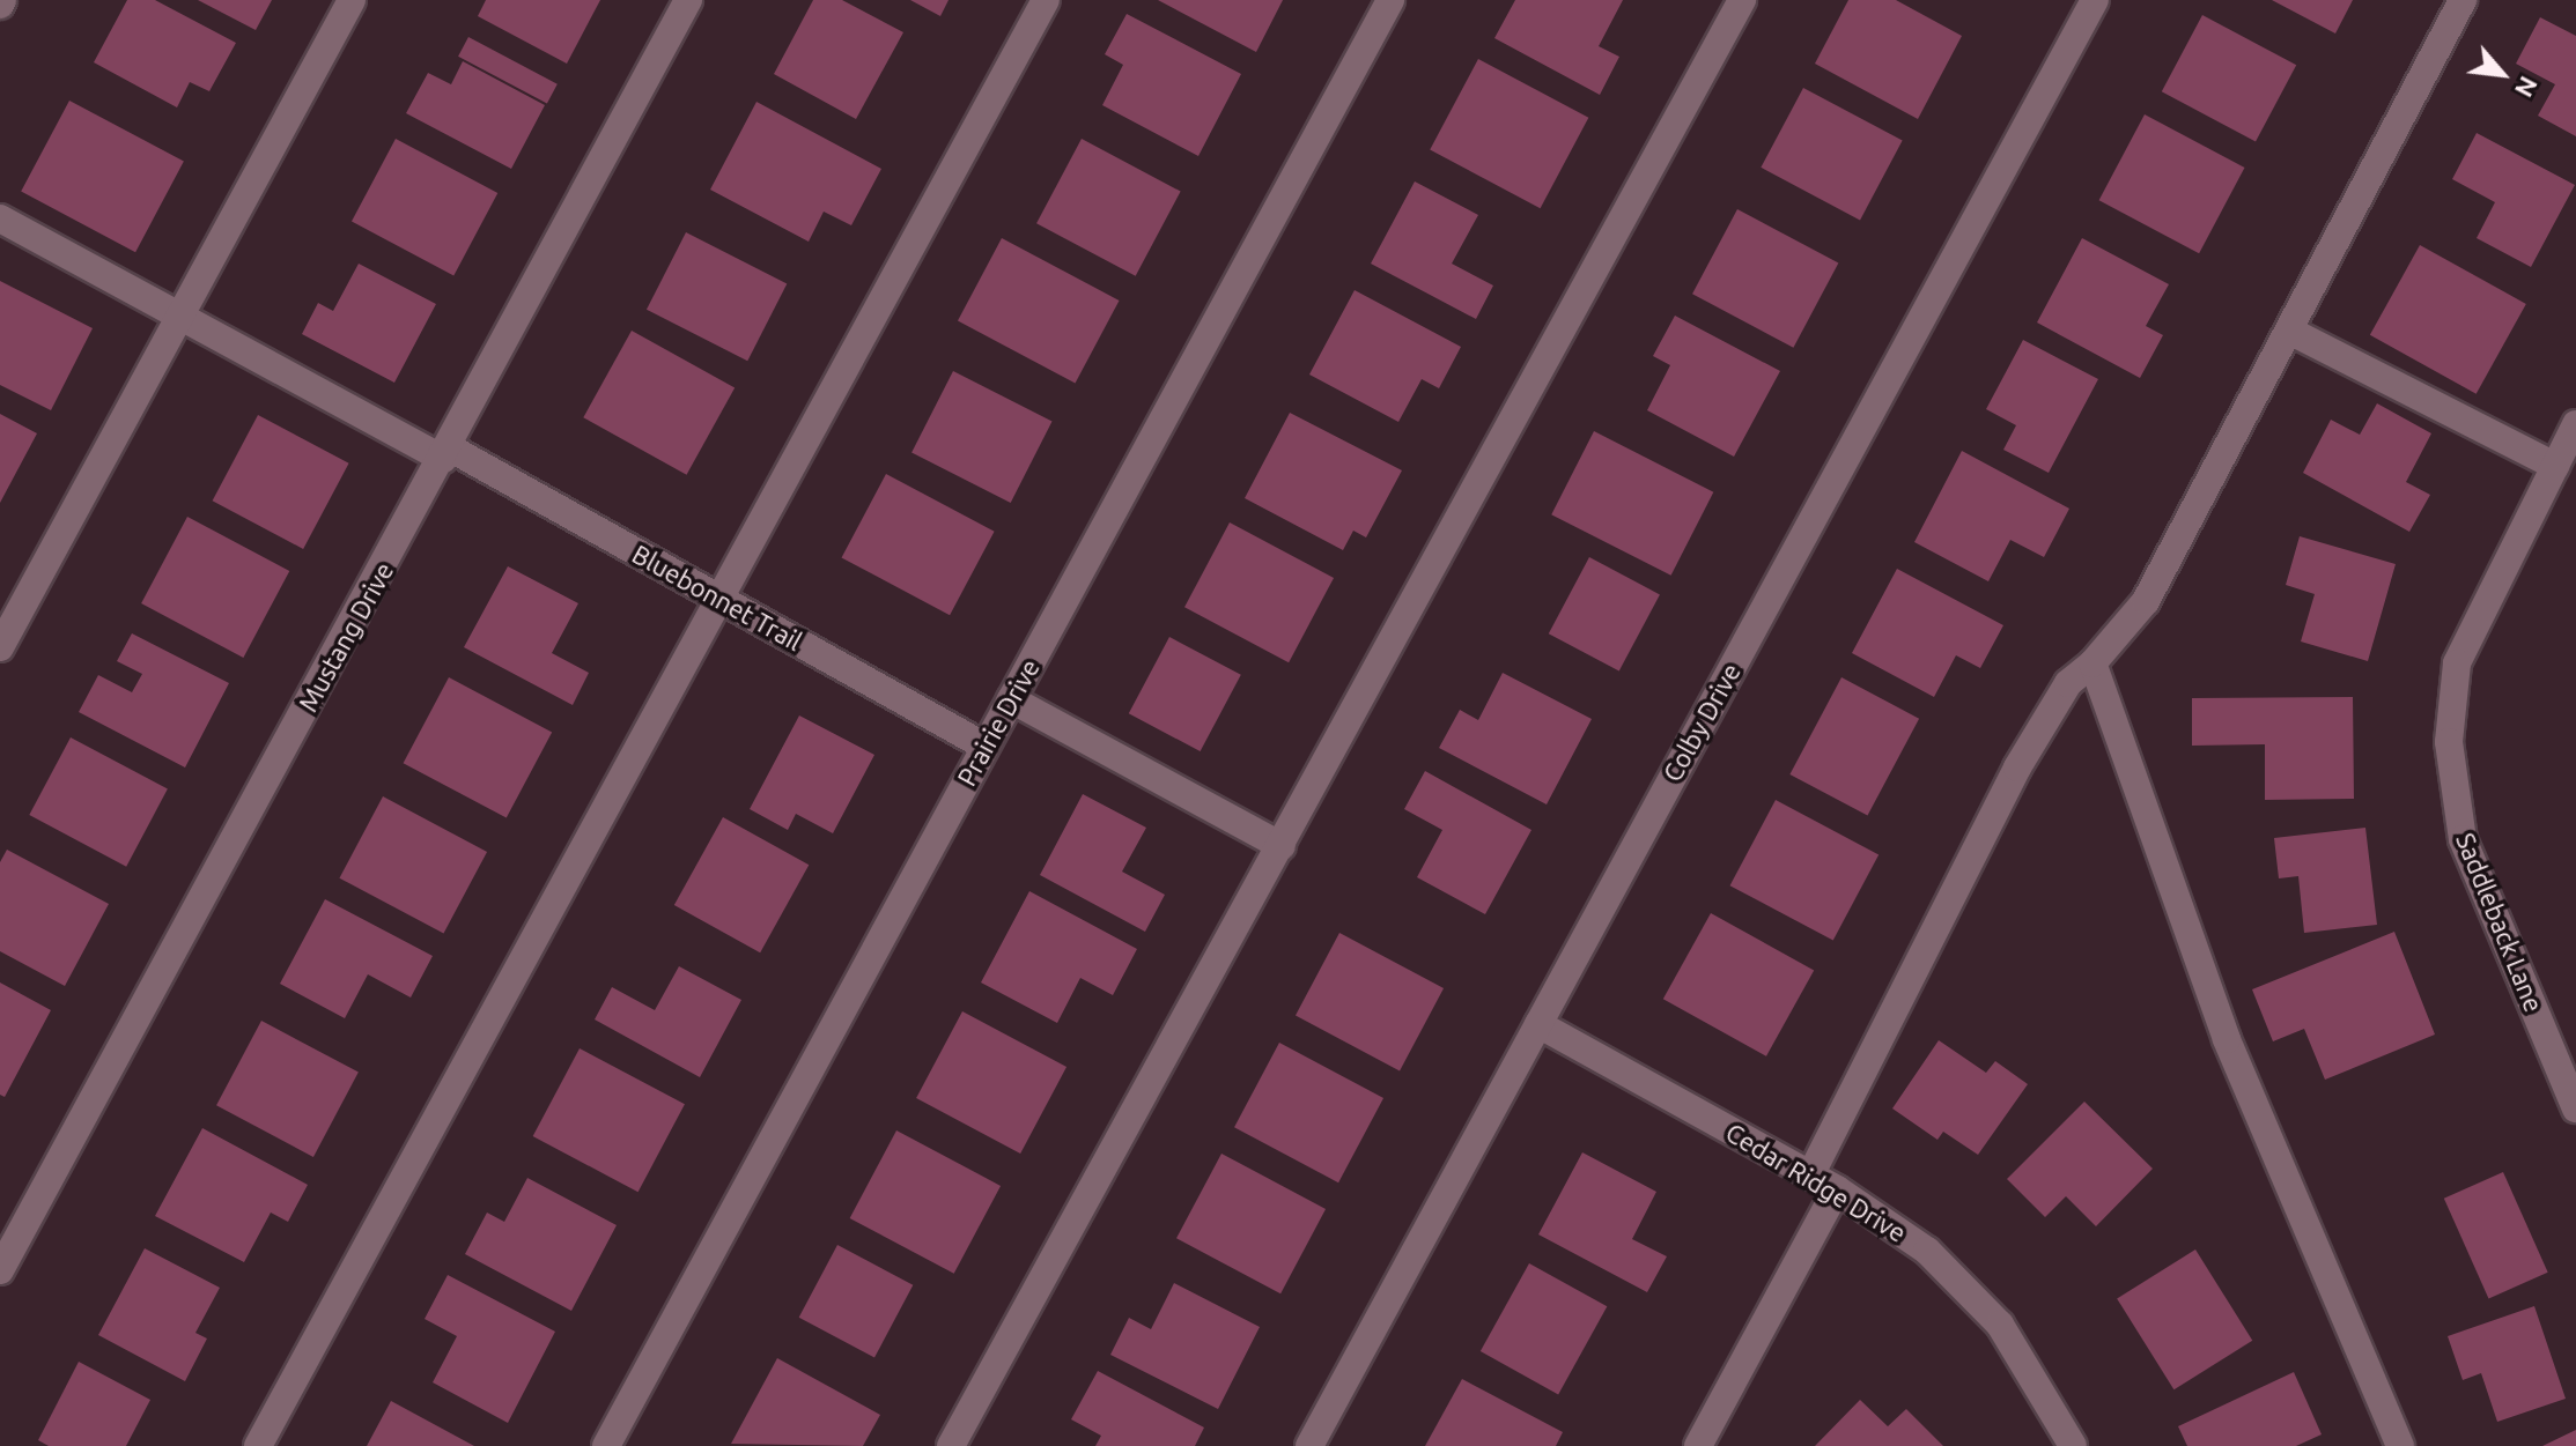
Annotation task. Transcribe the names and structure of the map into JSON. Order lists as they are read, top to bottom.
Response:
{
  "streets": {
    "street": [
      "Bluebonnet Trail",
      "Mustang Drive",
      "Prairie Drive",
      "Colby Drive",
      "Saddleback Lane",
      "Cedar Ridge Drive"
    ]
  },
  "crossings": [
    ["Bluebonnet Trail", "Mustang Drive"],
    ["Bluebonnet Trail", "Prairie Drive"],
    ["Colby Drive", "Cedar Ridge Drive"]
  ],
  "north": "bottom right"
}
